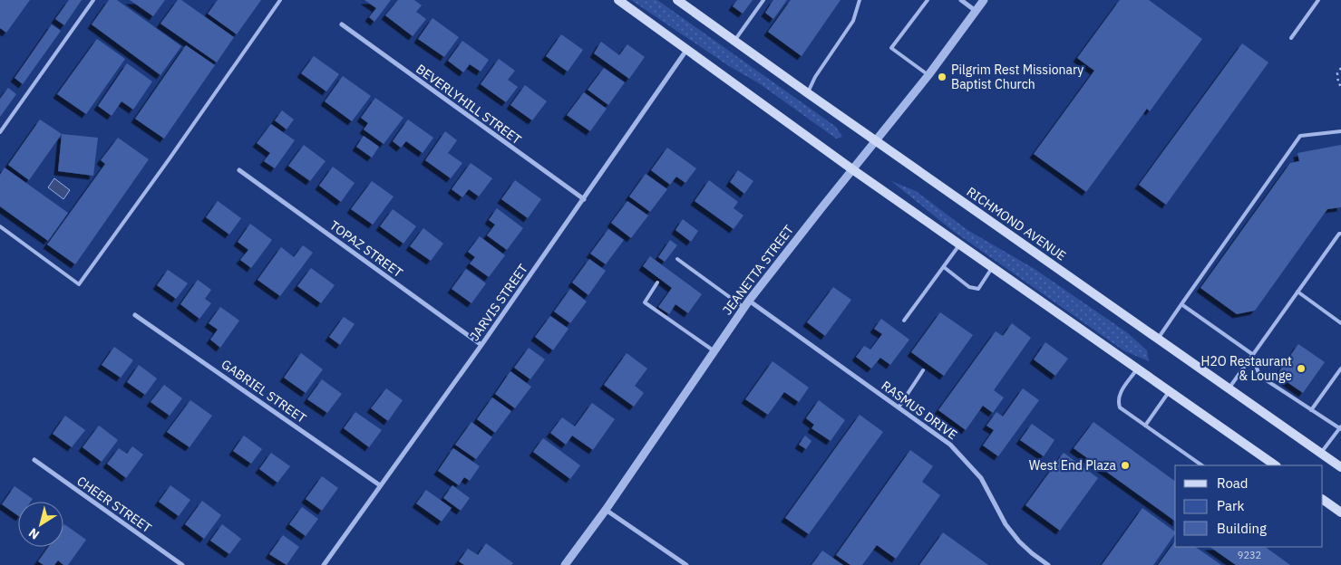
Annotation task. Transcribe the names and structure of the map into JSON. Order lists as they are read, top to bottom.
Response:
{
  "streets": {
    "main road": ["RICHMOND AVENUE"],
    "street": [
      "BEVERLYHILL STREET",
      "TOPAZ STREET",
      "JEANETTA STREET",
      "JARVIS STREET",
      "GABRIEL STREET",
      "RASMUS DRIVE",
      "CHEER STREET"
    ]
  },
  "crossings": [
    ["BEVERLYHILL STREET", "JARVIS STREET"],
    ["RICHMOND AVENUE", "JEANETTA STREET"],
    ["TOPAZ STREET", "JARVIS STREET"],
    ["JEANETTA STREET", "RASMUS DRIVE"],
    ["JARVIS STREET", "GABRIEL STREET"]
  ],
  "places": ["Pilgrim Rest Missionary Baptist Church", "H2O Restaurant & Lounge", "West End Plaza"],
  "house_numbers": ["9232"],
  "legend": ["Road", "Park", "Building"],
  "north": "bottom left"
}
